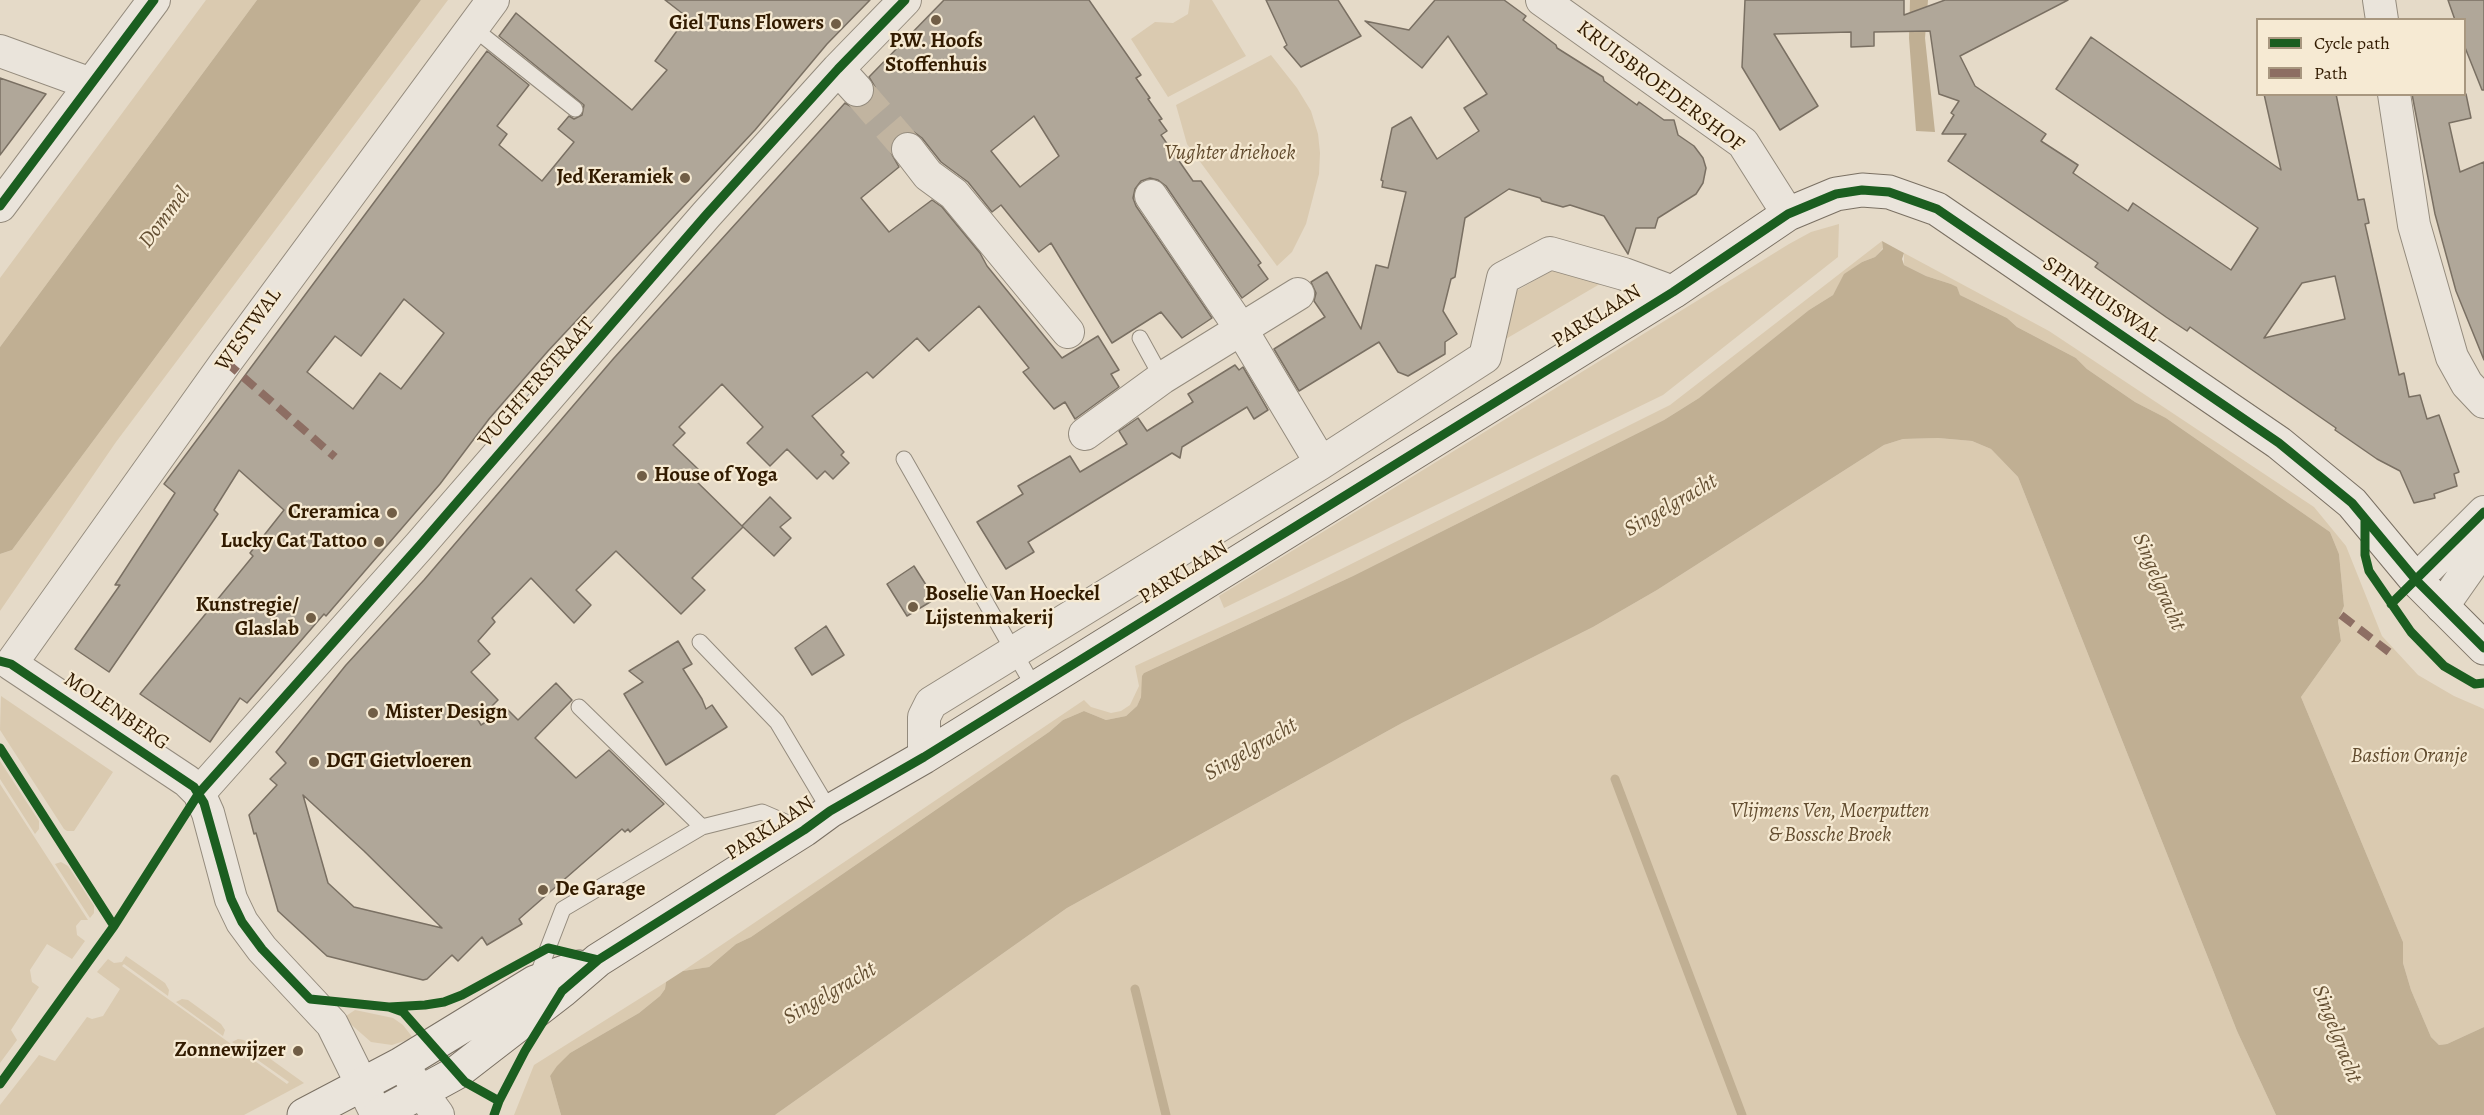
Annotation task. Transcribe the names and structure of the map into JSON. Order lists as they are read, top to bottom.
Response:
{
  "streets": {
    "main road": ["SPINHUISWAL", "PARKLAAN"],
    "street": [
      "KRUISBROEDERSHOF",
      "WESTWAL",
      "VUGHTERSTRAAT",
      "MOLENBERG"
    ]
  },
  "crossings": [
    ["KRUISBROEDERSHOF", "SPINHUISWAL"],
    ["KRUISBROEDERSHOF", "PARKLAAN"],
    ["SPINHUISWAL", "PARKLAAN"],
    ["WESTWAL", "MOLENBERG"],
    ["VUGHTERSTRAAT", "MOLENBERG"]
  ],
  "water": ["Dommel", "Singelgracht"],
  "parks": ["Vughter driehoek", "Bastion Oranje", "Vlijmens Ven, Moerputten & Bossche Broek"],
  "places": [
    "P.W. Hoofs Stoffenhuis",
    "Giel Tuns Flowers",
    "Jed Keramiek",
    "House of Yoga",
    "Creramica",
    "Lucky Cat Tattoo",
    "Boselie Van Hoeckel Lijstenmakerij",
    "Kunstregie/ Glaslab",
    "Mister Design",
    "DGT Gietvloeren",
    "De Garage",
    "Zonnewijzer"
  ],
  "legend": ["Cycle path", "Path"]
}
